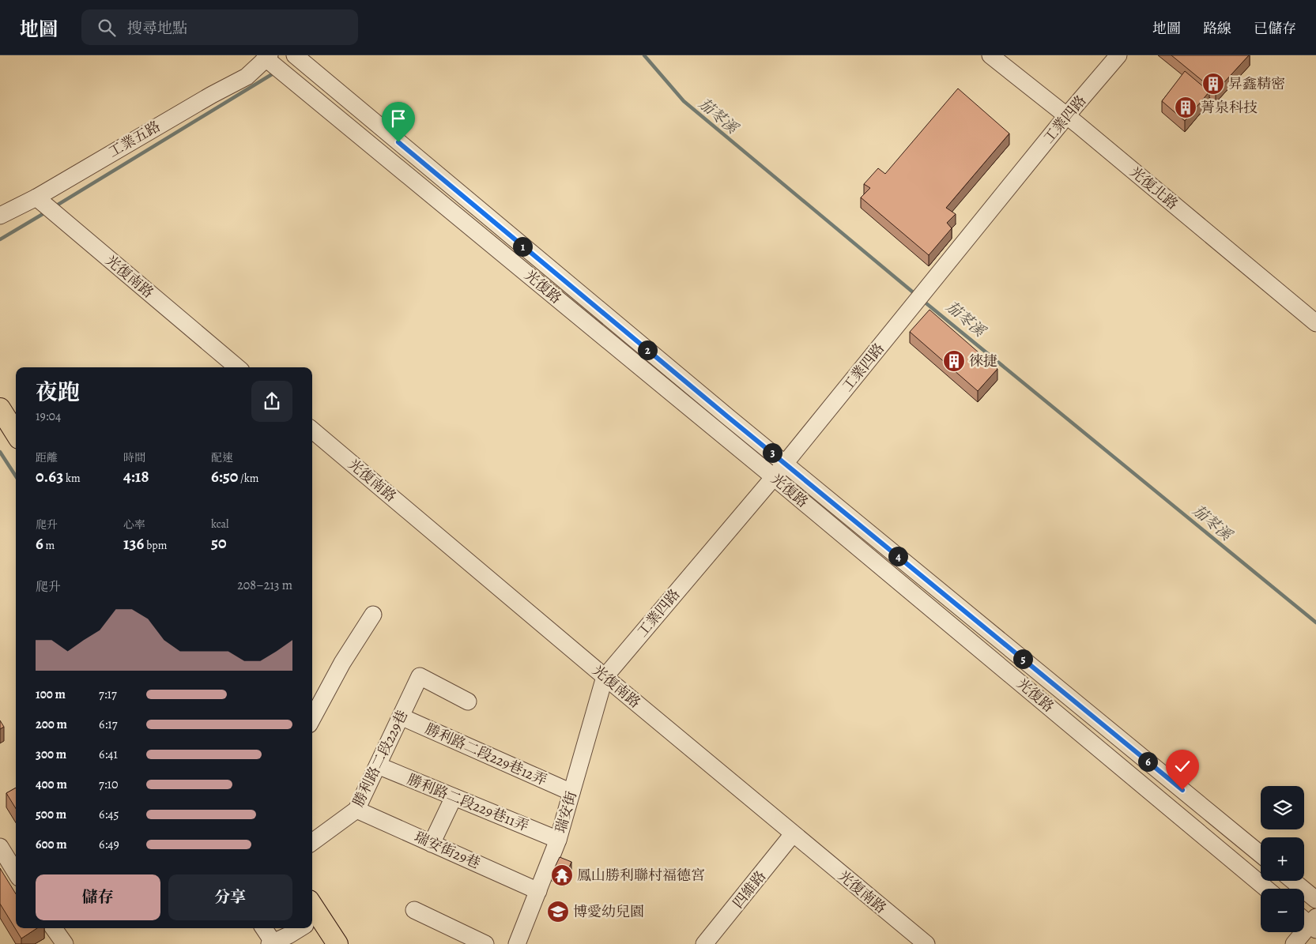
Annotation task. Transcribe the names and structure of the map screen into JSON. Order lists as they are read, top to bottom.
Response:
{
  "streets": {
    "street": [
      "工業四路",
      "工業五路",
      "光復北路",
      "光復南路",
      "光復路",
      "勝利路二段229巷12弄",
      "勝利路二段229巷",
      "勝利路二段229巷11弄",
      "瑞安街",
      "瑞安街29巷",
      "四維路"
    ]
  },
  "crossings": [
    ["工業四路", "光復北路"],
    ["工業四路", "光復南路"],
    ["工業四路", "光復路"],
    ["工業四路", "瑞安街"],
    ["工業五路", "光復南路"],
    ["工業五路", "光復路"],
    ["光復南路", "瑞安街"],
    ["光復南路", "四維路"],
    ["勝利路二段229巷12弄", "勝利路二段229巷"],
    ["勝利路二段229巷12弄", "瑞安街"],
    ["勝利路二段229巷", "勝利路二段229巷11弄"],
    ["勝利路二段229巷", "瑞安街29巷"],
    ["勝利路二段229巷11弄", "瑞安街"],
    ["瑞安街", "瑞安街29巷"]
  ],
  "water": ["茄苳溪"],
  "places": {
    "building": ["昇鑫精密", "菁泉科技", "徠捷"],
    "temple": ["鳳山勝利聯村福德宮"],
    "school or university": ["博愛幼兒園"]
  },
  "page": {
    "header": "地圖",
    "search": "搜尋地點",
    "nav": ["地圖", "路線", "已儲存"],
    "pins": [
      "1",
      "2",
      "3",
      "4",
      "5",
      "6"
    ],
    "heading": ["夜跑", "19:04"],
    "stats": [
      ["距離", "0.63 km"],
      ["時間", "4:18"],
      ["配速", "6:50 /km"],
      ["爬升", "6 m"],
      ["心率", "136 bpm"],
      ["kcal", "50"]
    ],
    "chart": ["爬升", "208–213 m"],
    "list": [
      {
        "name": "100 m",
        "note": "7:17"
      },
      {
        "name": "200 m",
        "note": "6:17"
      },
      {
        "name": "300 m",
        "note": "6:41"
      },
      {
        "name": "400 m",
        "note": "7:10"
      },
      {
        "name": "500 m",
        "note": "6:45"
      },
      {
        "name": "600 m",
        "note": "6:49"
      }
    ],
    "map_buttons": ["+", "−"],
    "buttons": ["儲存", "分享"]
  }
}
